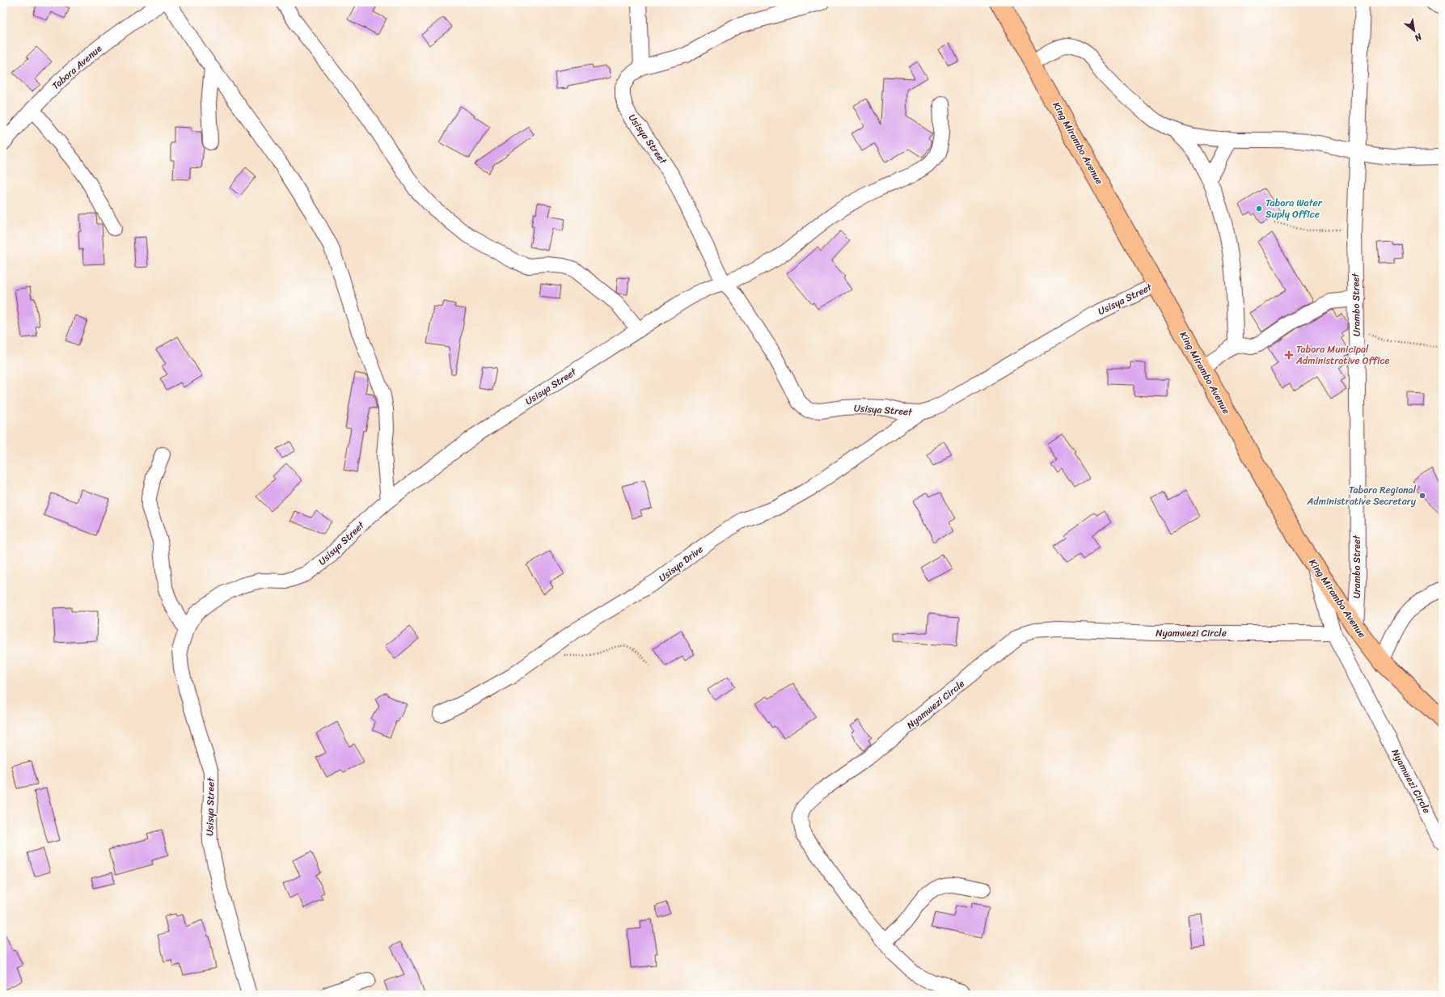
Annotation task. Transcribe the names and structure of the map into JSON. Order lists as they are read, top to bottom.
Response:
{
  "streets": {
    "main road": ["King Mirambo Avenue"],
    "street": [
      "Tabora Avenue",
      "Usisya Street",
      "Urambo Street",
      "Usisya Drive",
      "Nyamwezi Circle"
    ]
  },
  "crossings": [
    ["Usisya Street", "King Mirambo Avenue"],
    ["Usisya Street", "Usisya Drive"],
    ["King Mirambo Avenue", "Urambo Street"],
    ["King Mirambo Avenue", "Nyamwezi Circle"]
  ],
  "places": {
    "other": ["Tabora Water Suply Office", "Tabora Regional Administrative Secretary"],
    "health": ["Tabora Municipal Administrative Office"]
  },
  "north": "bottom right"
}
